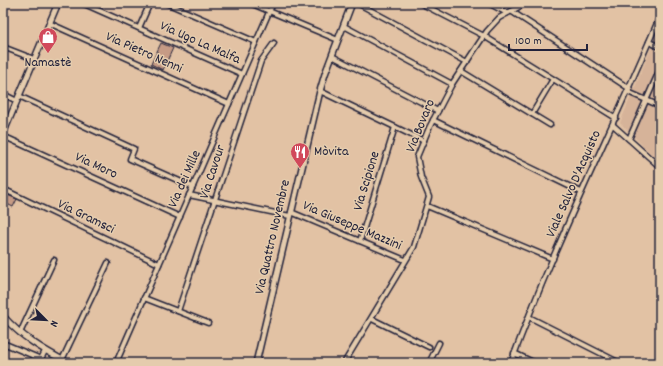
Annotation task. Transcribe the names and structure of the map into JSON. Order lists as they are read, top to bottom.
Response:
{
  "streets": {
    "street": [
      "Via Ugo La Malfa",
      "Via Pietro Nenni",
      "Via Bovaro",
      "Via Moro",
      "Via Cavour",
      "Via dei Mille",
      "Via Scipione",
      "Viale Salvo D'Acquisto",
      "Via Gramsci",
      "Via Giuseppe Mazzini",
      "Via Quattro Novembre"
    ]
  },
  "crossings": [
    ["Via Ugo La Malfa", "Via dei Mille"],
    ["Via Pietro Nenni", "Via dei Mille"],
    ["Via Bovaro", "Via Giuseppe Mazzini"],
    ["Via Moro", "Via dei Mille"],
    ["Via Cavour", "Via Giuseppe Mazzini"],
    ["Via dei Mille", "Via Gramsci"],
    ["Via dei Mille", "Via Giuseppe Mazzini"],
    ["Via Scipione", "Via Giuseppe Mazzini"],
    ["Via Giuseppe Mazzini", "Via Quattro Novembre"]
  ],
  "places": {
    "shop": ["Namastè"],
    "restaurant": ["Mòvita"]
  },
  "scale_bar": "100 m",
  "north": "bottom right"
}
